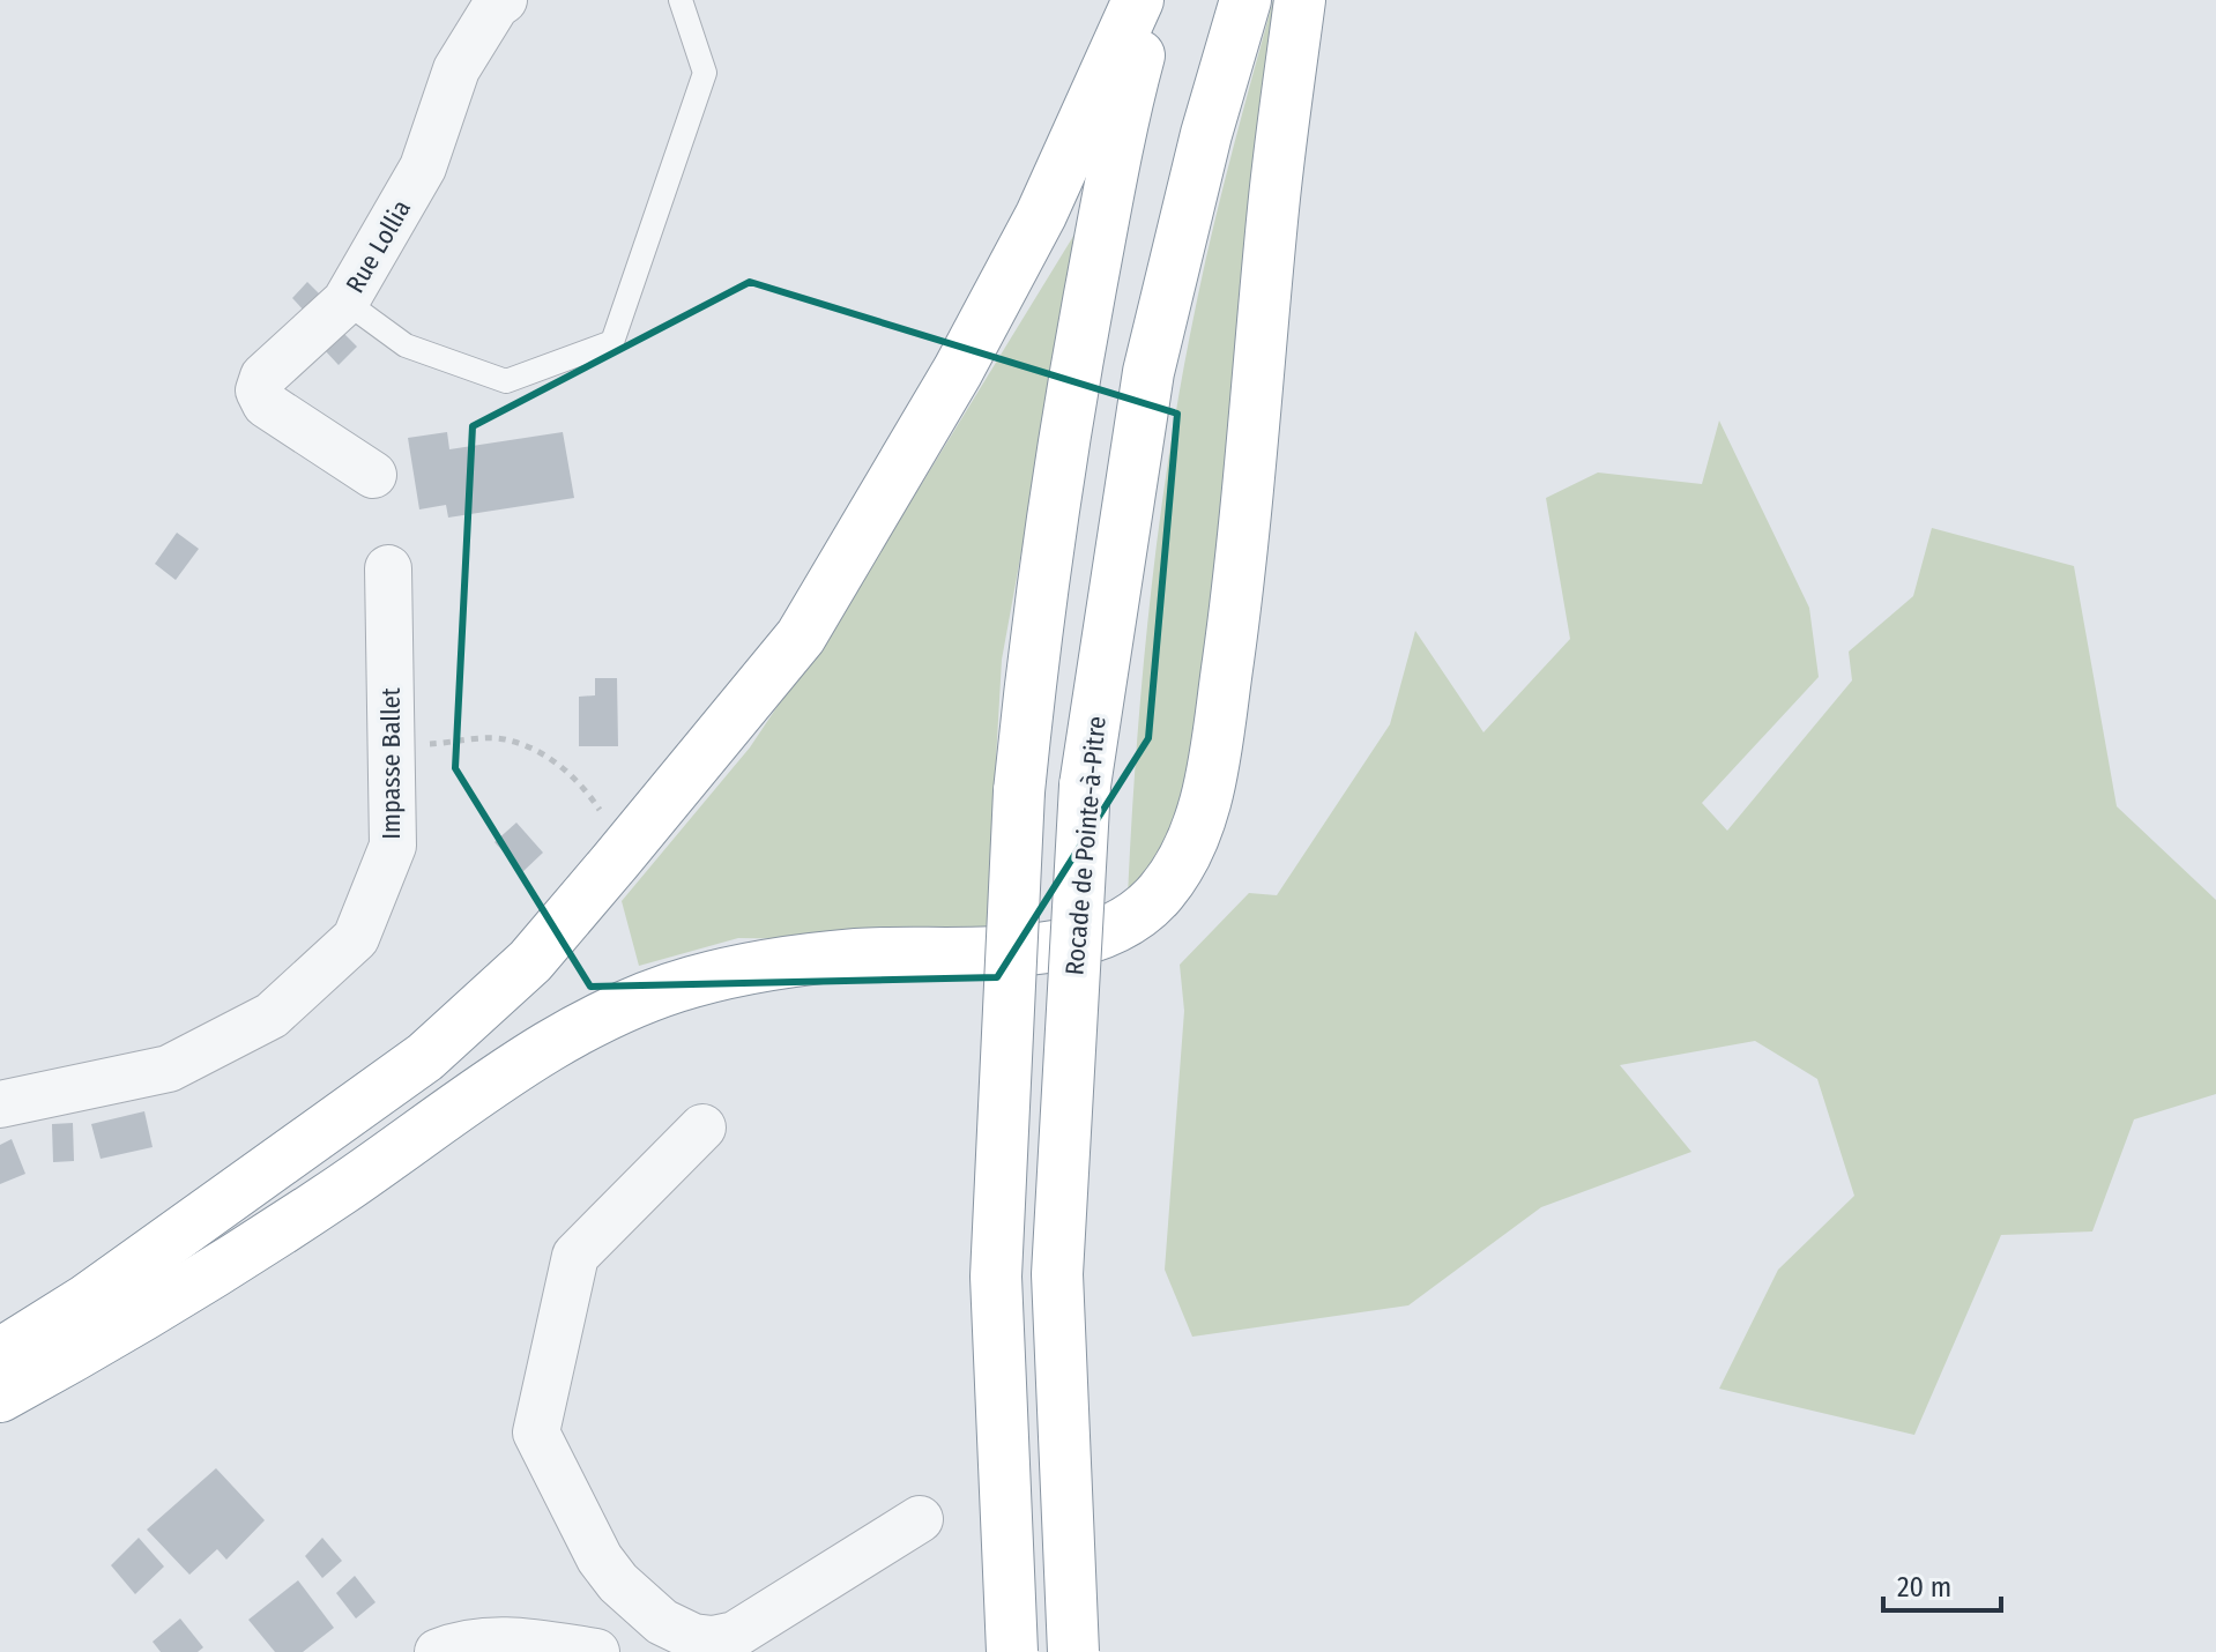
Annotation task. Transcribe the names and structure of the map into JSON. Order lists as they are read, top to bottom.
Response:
{
  "streets": {
    "highway": ["Rocade de Pointe-à-Pitre"],
    "street": ["Rue Lollia", "Impasse Ballet"]
  },
  "scale_bar": "20 m"
}
